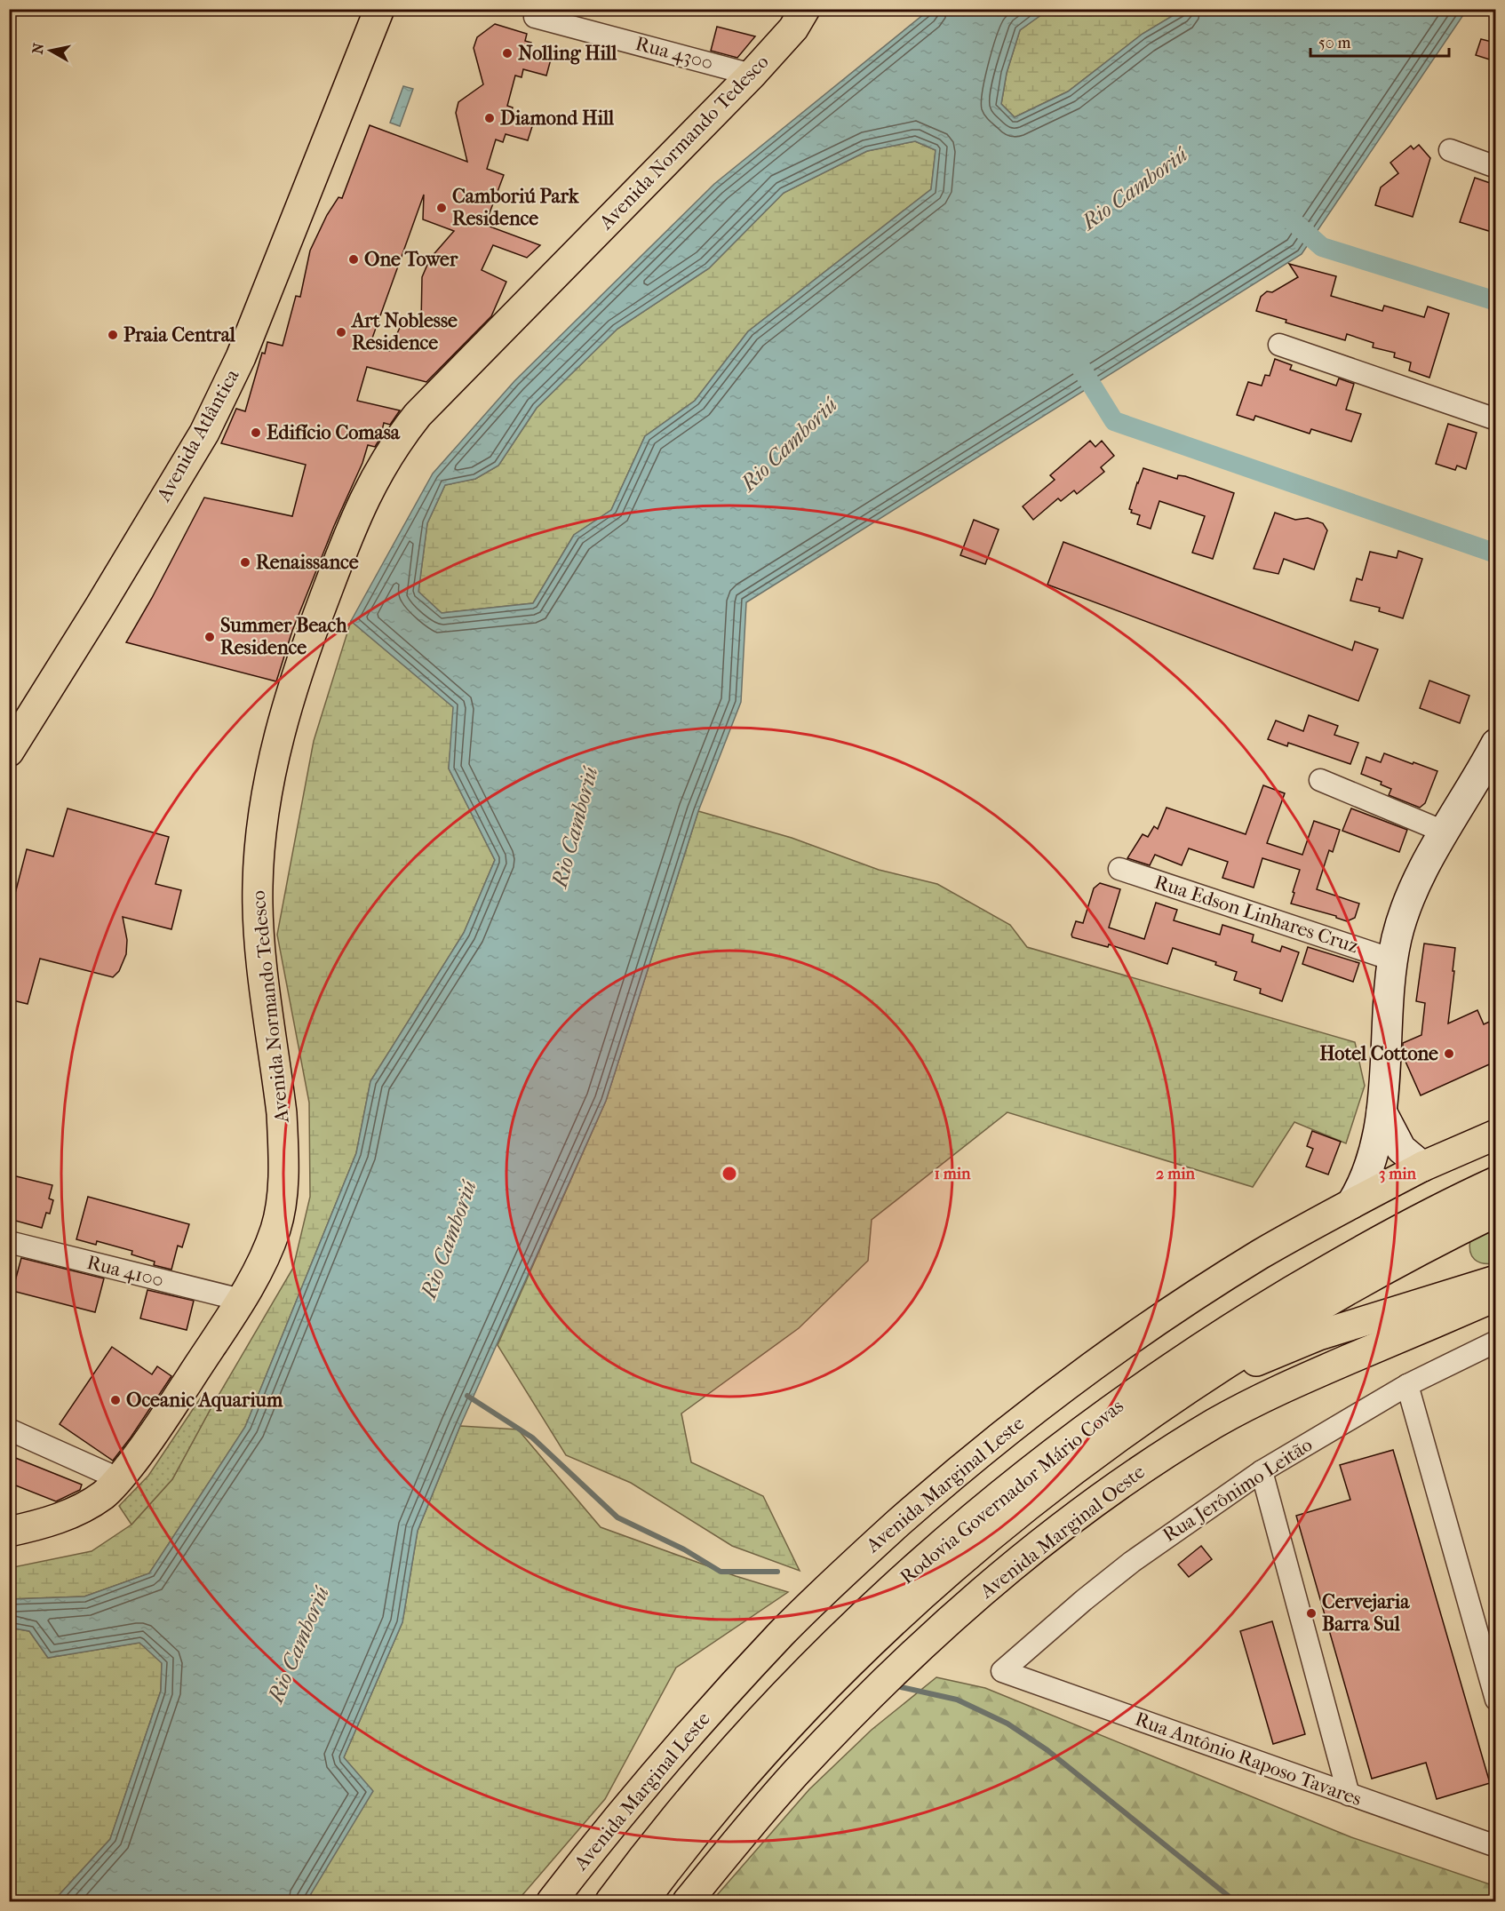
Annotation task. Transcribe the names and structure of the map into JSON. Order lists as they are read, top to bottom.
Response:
{
  "streets": {
    "main road": [
      "Avenida Normando Tedesco",
      "Avenida Atlântica",
      "Avenida Marginal Leste",
      "Rodovia Governador Mário Covas",
      "Avenida Marginal Oeste"
    ],
    "street": [
      "Rua 4300",
      "Rua Edson Linhares Cruz",
      "Rua 4100",
      "Rua Jerônimo Leitão",
      "Rua Antônio Raposo Tavares"
    ]
  },
  "crossings": [
    ["Rua 4300", "Avenida Normando Tedesco"],
    ["Avenida Normando Tedesco", "Rua 4100"],
    ["Rua Jerônimo Leitão", "Rua Antônio Raposo Tavares"]
  ],
  "water": ["Rio Camboriú"],
  "places": [
    "Nolling Hill",
    "Diamond Hill",
    "Camboriú Park Residence",
    "One Tower",
    "Art Noblesse Residence",
    "Praia Central",
    "Edifício Comasa",
    "Renaissance",
    "Summer Beach Residence",
    "Hotel Cottone",
    "Oceanic Aquarium",
    "Cervejaria Barra Sul"
  ],
  "scale_bar": "50 m",
  "north": "left",
  "rings": ["1 min", "2 min", "3 min"]
}
